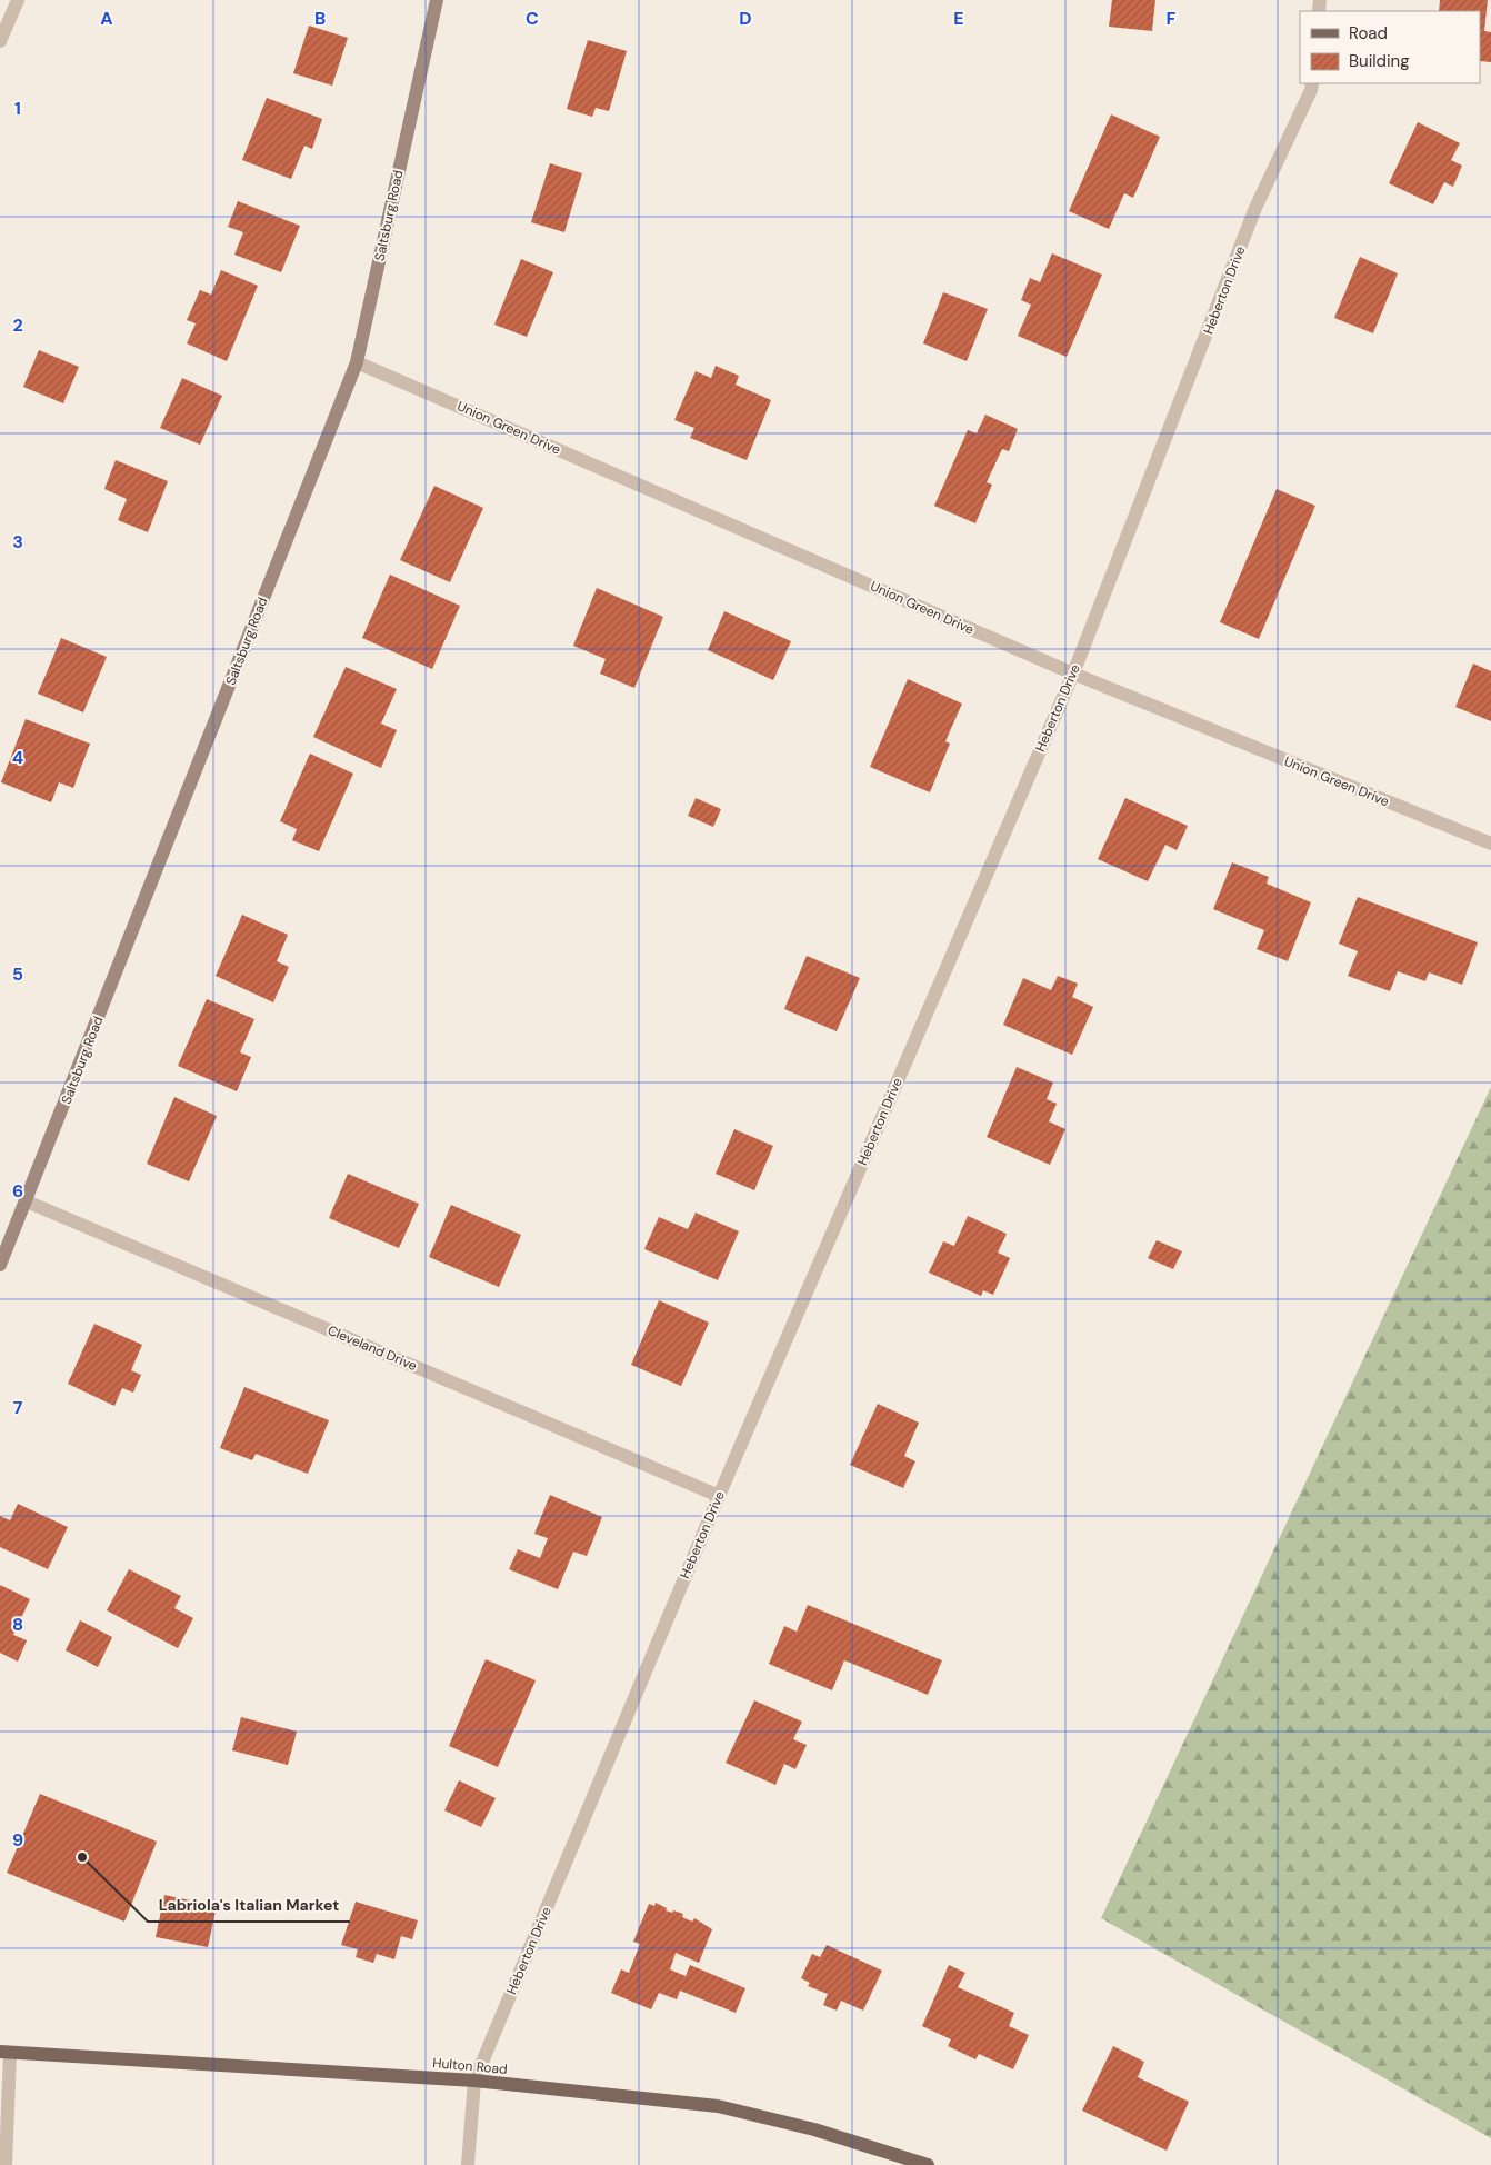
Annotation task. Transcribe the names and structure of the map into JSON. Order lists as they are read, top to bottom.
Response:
{
  "streets": {
    "main road": ["Saltsburg Road", "Hulton Road"],
    "street": ["Heberton Drive", "Union Green Drive", "Cleveland Drive"]
  },
  "crossings": [
    ["Saltsburg Road", "Union Green Drive"],
    ["Saltsburg Road", "Cleveland Drive"],
    ["Heberton Drive", "Union Green Drive"],
    ["Heberton Drive", "Cleveland Drive"],
    ["Heberton Drive", "Hulton Road"]
  ],
  "places": ["Labriola's Italian Market"],
  "legend": ["Road", "Building"],
  "grid": {
    "columns": [
      "A",
      "B",
      "C",
      "D",
      "E",
      "F"
    ],
    "rows": [
      "1",
      "2",
      "3",
      "4",
      "5",
      "6",
      "7",
      "8",
      "9"
    ]
  }
}
